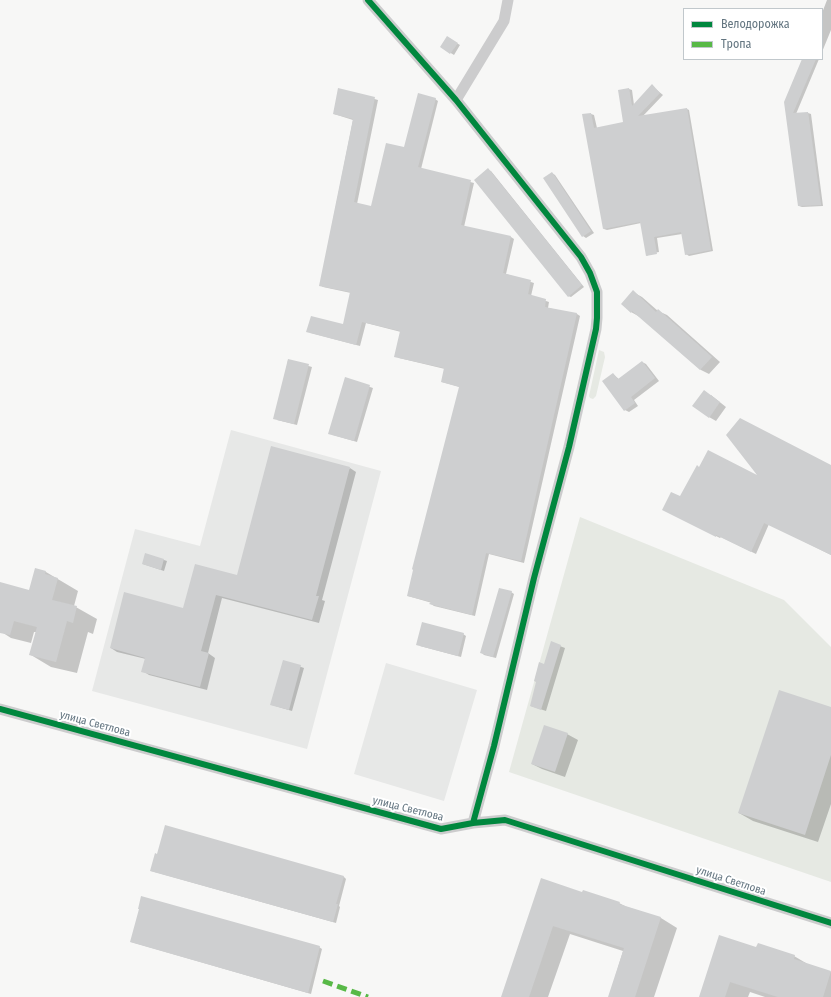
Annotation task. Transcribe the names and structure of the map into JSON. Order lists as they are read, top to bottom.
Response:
{
  "streets": {
    "street": ["улица Светлова"]
  },
  "legend": ["Велодорожка", "Тропа"]
}
